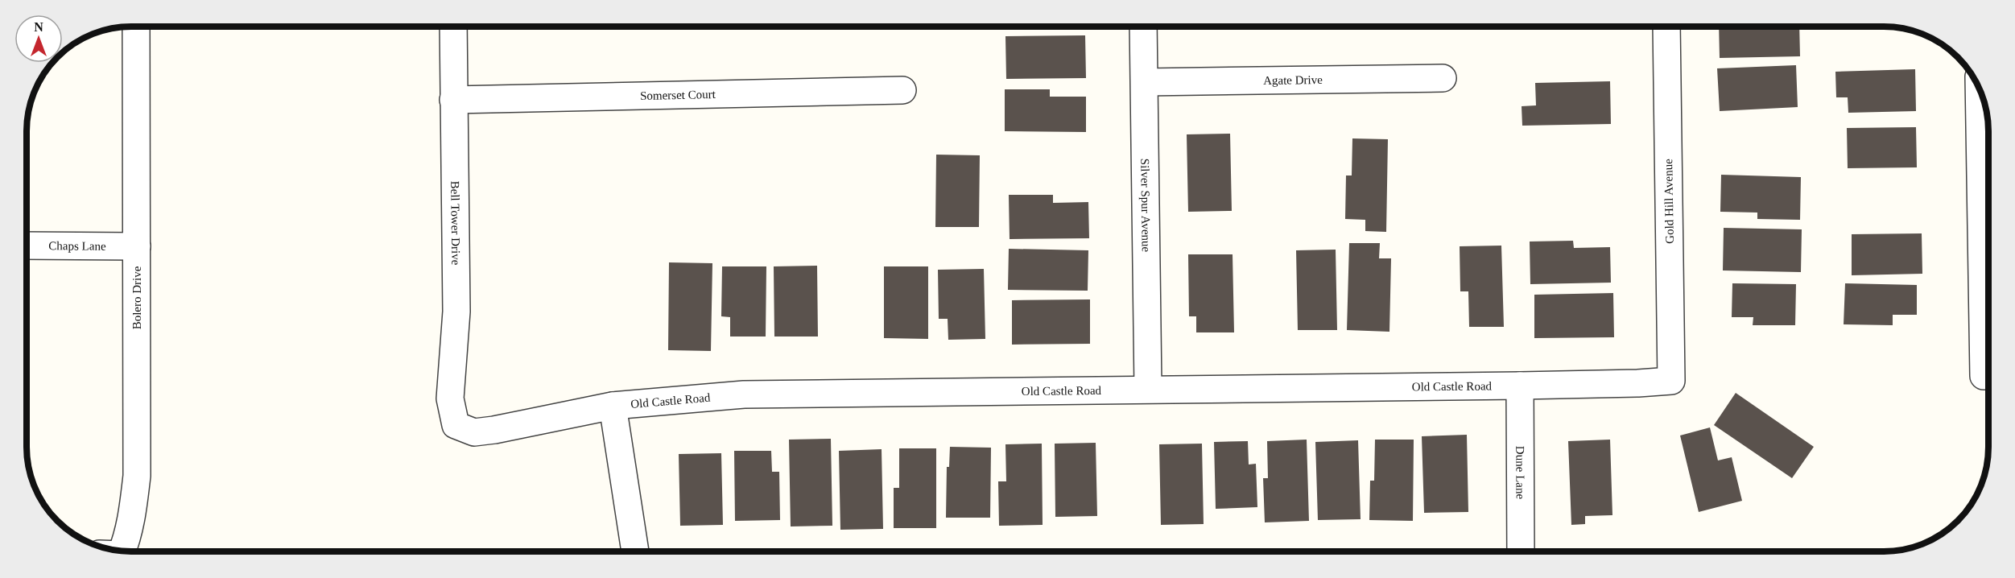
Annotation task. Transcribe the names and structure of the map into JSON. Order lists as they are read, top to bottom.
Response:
{
  "streets": {
    "street": [
      "Agate Drive",
      "Somerset Court",
      "Gold Hill Avenue",
      "Silver Spur Avenue",
      "Bell Tower Drive",
      "Chaps Lane",
      "Bolero Drive",
      "Old Castle Road",
      "Dune Lane"
    ]
  },
  "crossings": [
    ["Agate Drive", "Silver Spur Avenue"],
    ["Somerset Court", "Bell Tower Drive"],
    ["Gold Hill Avenue", "Old Castle Road"],
    ["Silver Spur Avenue", "Old Castle Road"],
    ["Bell Tower Drive", "Old Castle Road"],
    ["Chaps Lane", "Bolero Drive"],
    ["Old Castle Road", "Dune Lane"]
  ],
  "north": "top"
}
